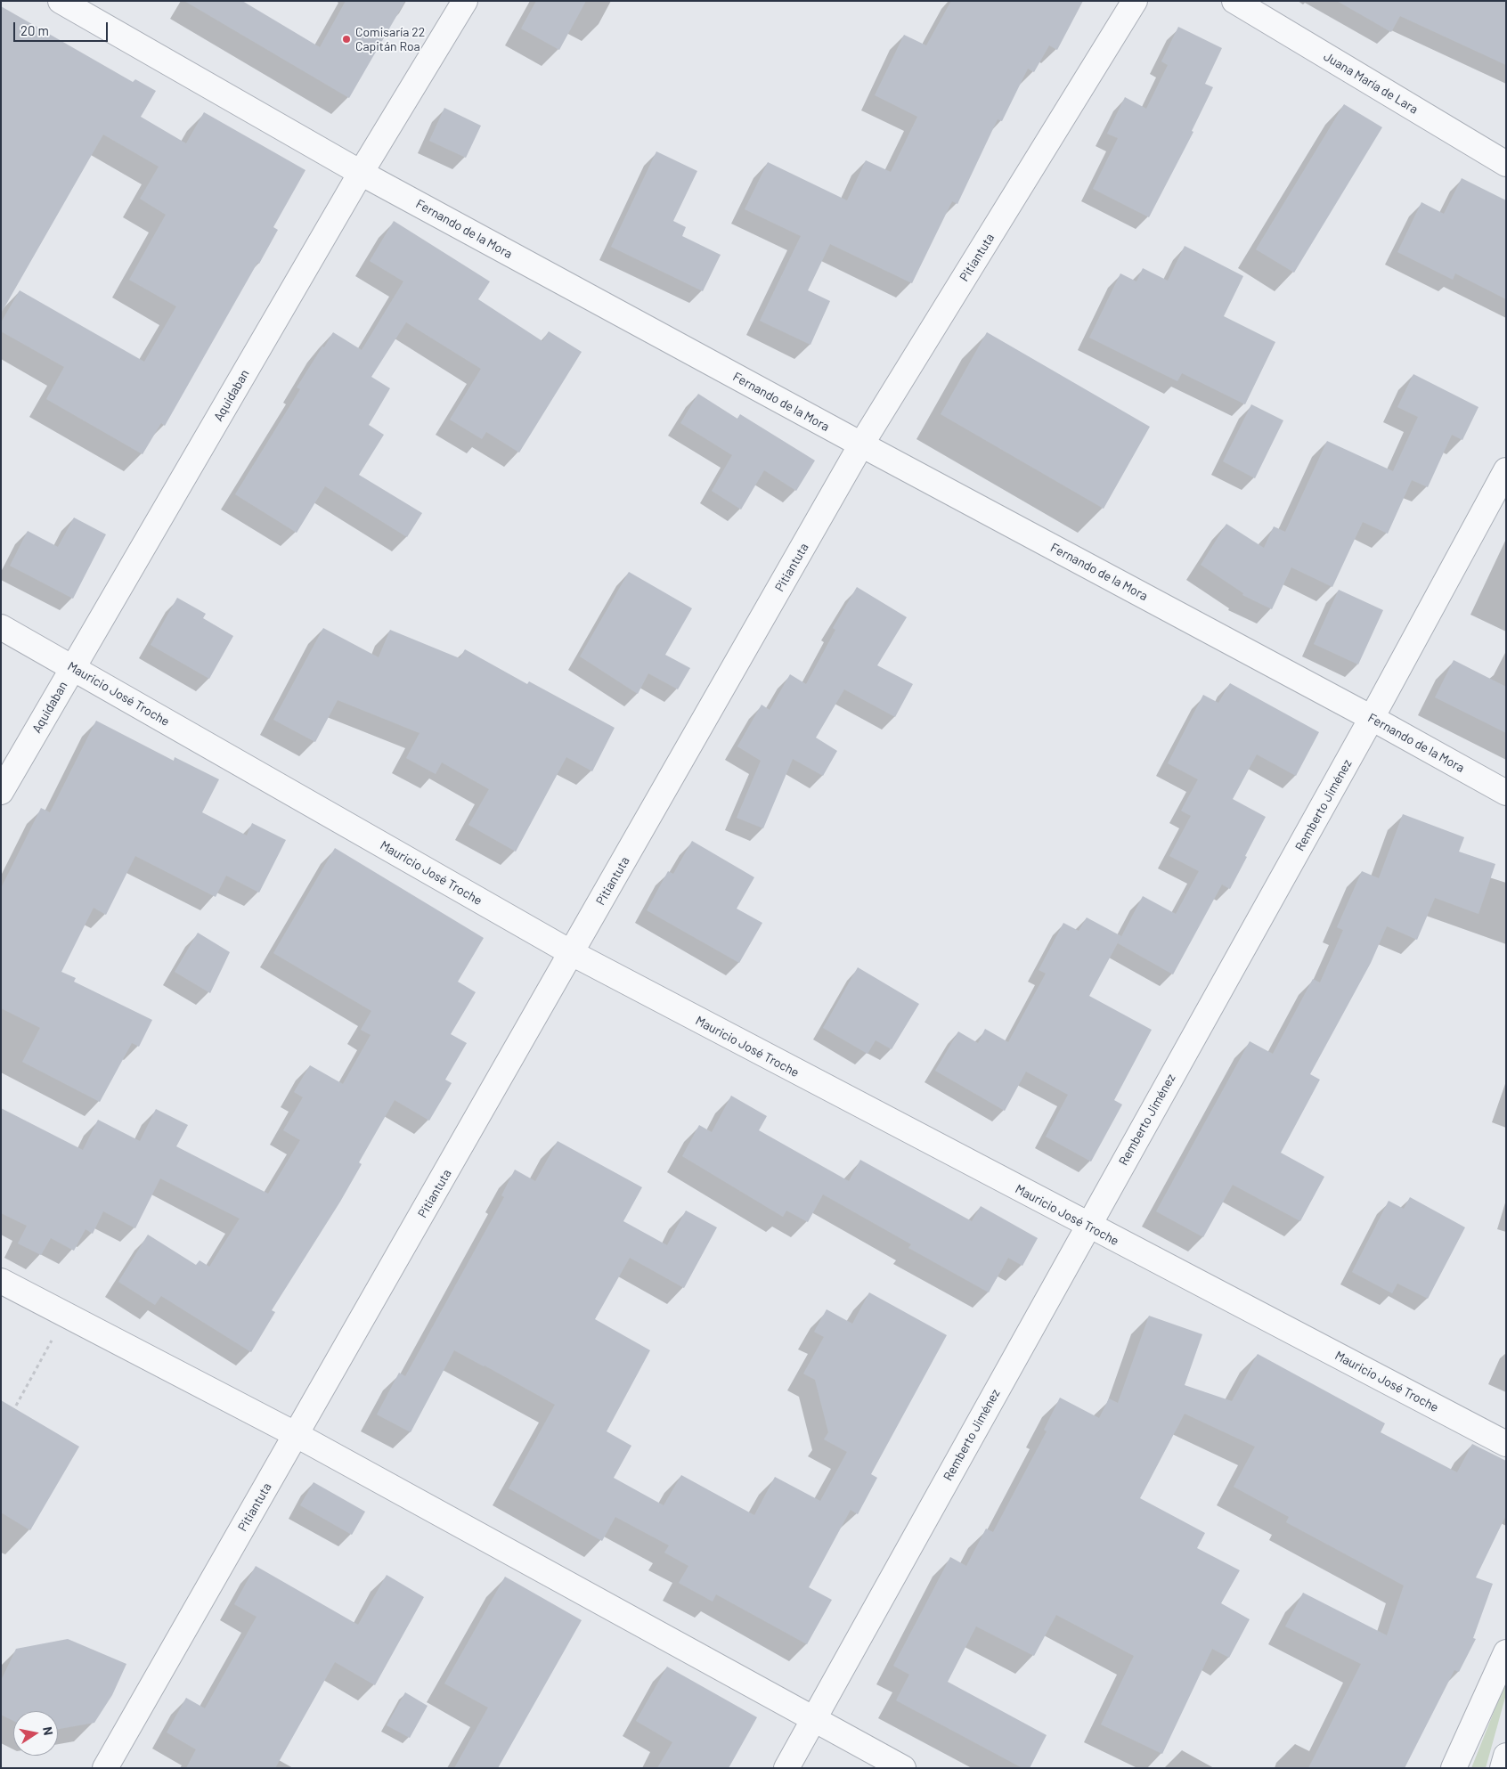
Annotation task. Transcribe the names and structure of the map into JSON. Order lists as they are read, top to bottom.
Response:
{
  "streets": {
    "street": [
      "Juana María de Lara",
      "Fernando de la Mora",
      "Pitiantuta",
      "Aquidaban",
      "Mauricio José Troche",
      "Remberto Jiménez"
    ]
  },
  "crossings": [
    ["Fernando de la Mora", "Pitiantuta"],
    ["Fernando de la Mora", "Aquidaban"],
    ["Fernando de la Mora", "Remberto Jiménez"],
    ["Pitiantuta", "Mauricio José Troche"],
    ["Aquidaban", "Mauricio José Troche"],
    ["Mauricio José Troche", "Remberto Jiménez"]
  ],
  "places": ["Comisaría 22 Capitán Roa"],
  "scale_bar": "20 m",
  "north": "right"
}
